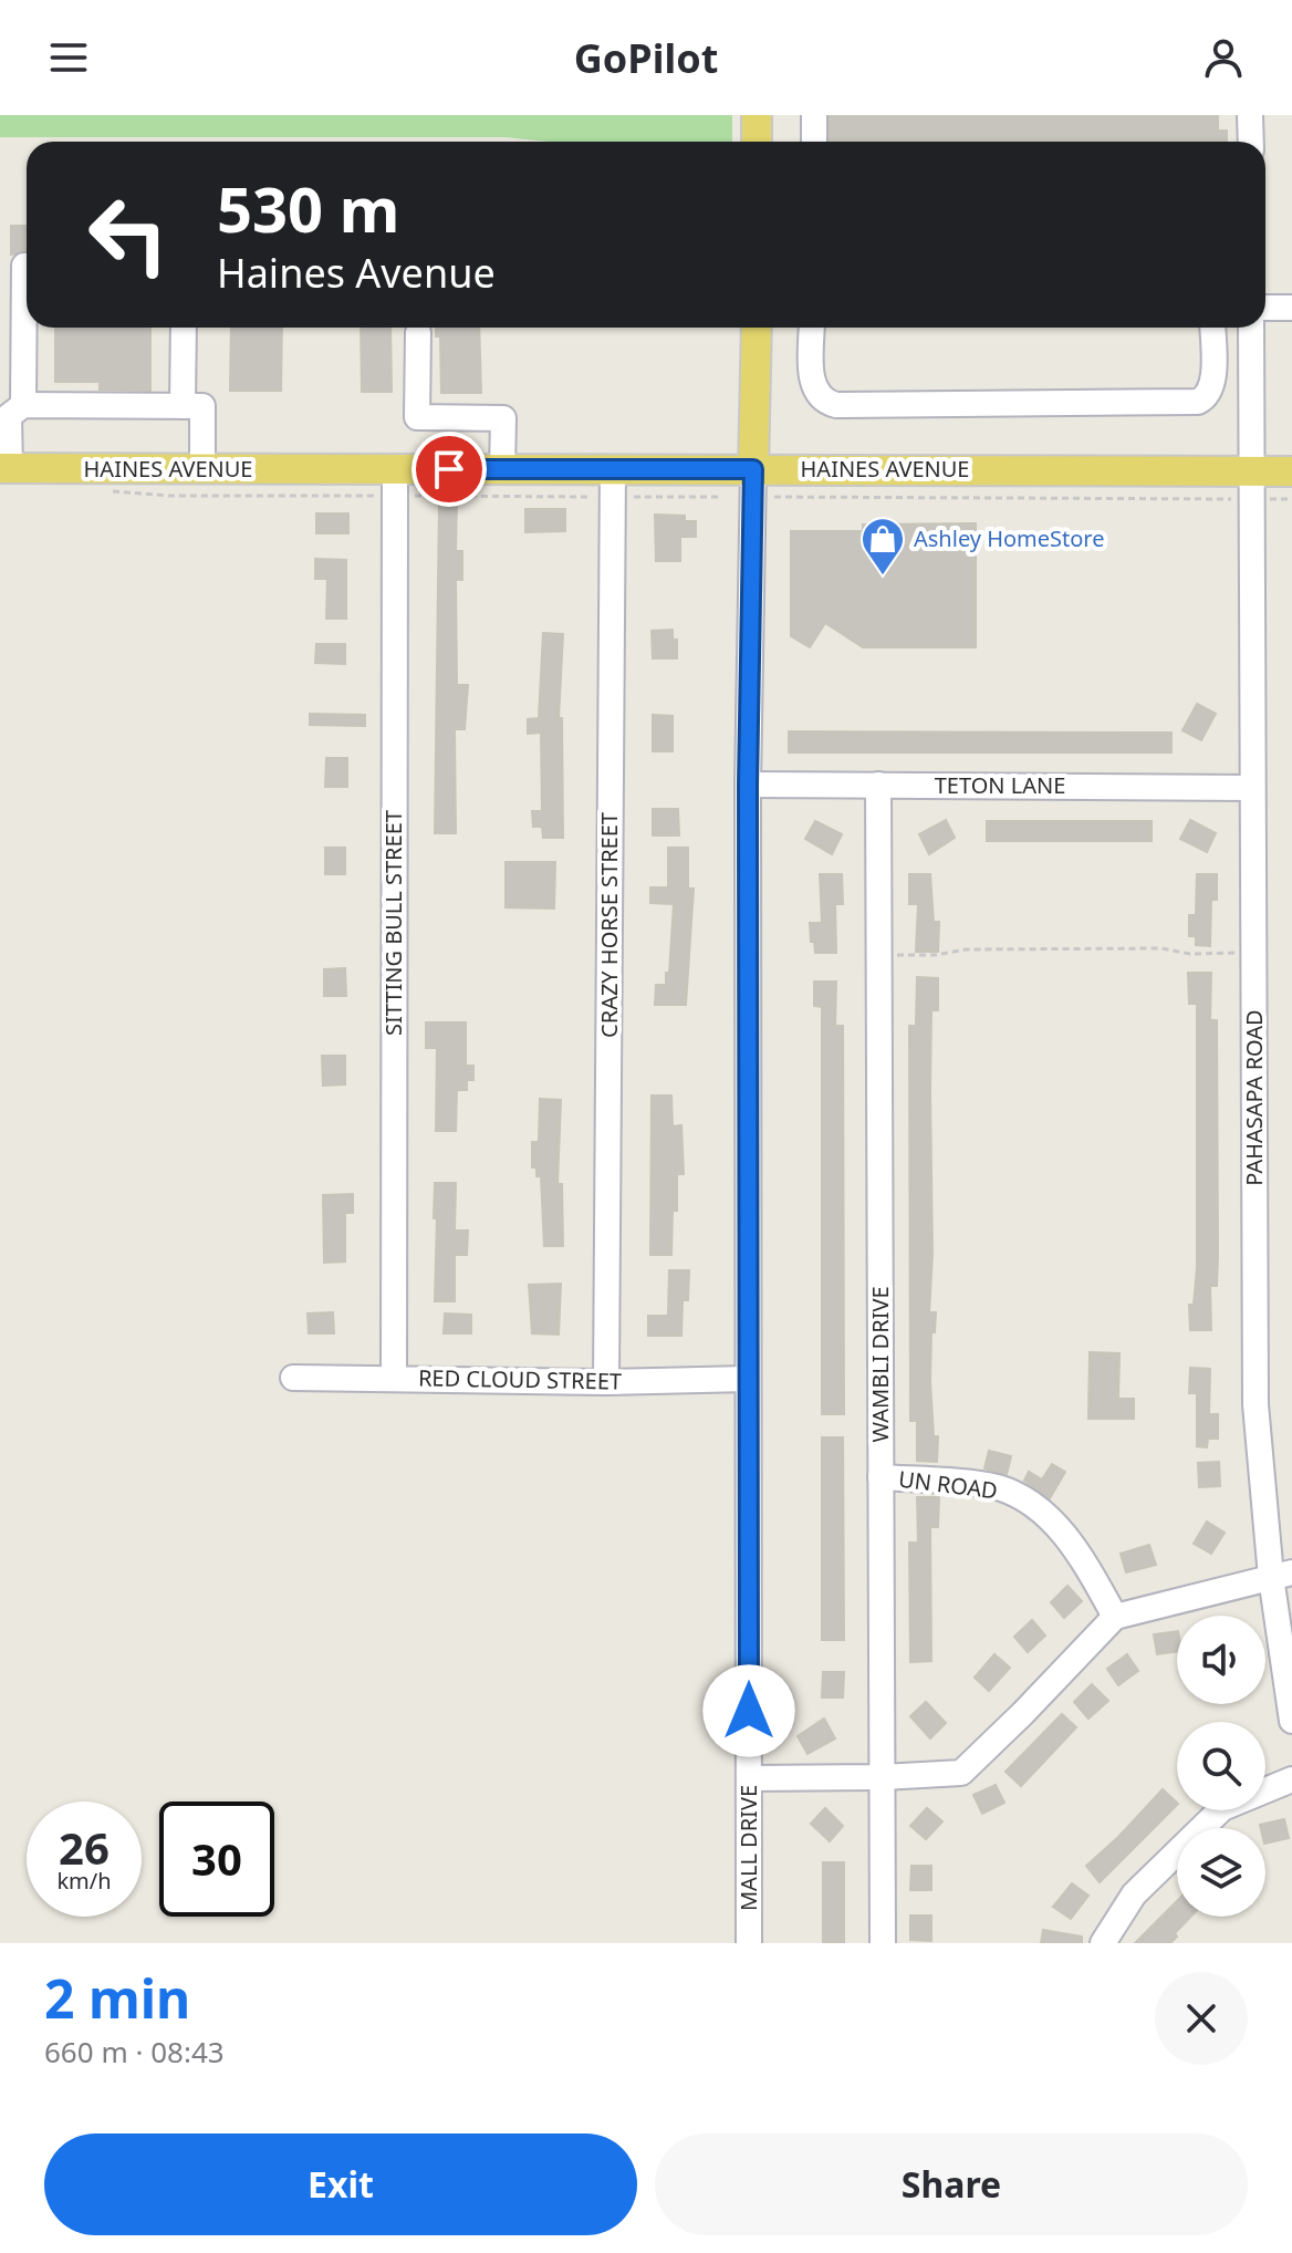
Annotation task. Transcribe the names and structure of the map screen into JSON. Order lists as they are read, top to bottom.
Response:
{
  "streets": {
    "main road": ["HAINES AVENUE", "MALL DRIVE"],
    "street": [
      "TETON LANE",
      "SITTING BULL STREET",
      "CRAZY HORSE STREET",
      "PAHASAPA ROAD",
      "WAMBLI DRIVE",
      "RED CLOUD STREET",
      "UN ROAD"
    ]
  },
  "crossings": [
    ["HAINES AVENUE", "SITTING BULL STREET"],
    ["HAINES AVENUE", "CRAZY HORSE STREET"],
    ["HAINES AVENUE", "PAHASAPA ROAD"],
    ["HAINES AVENUE", "MALL DRIVE"],
    ["TETON LANE", "PAHASAPA ROAD"],
    ["TETON LANE", "WAMBLI DRIVE"],
    ["TETON LANE", "MALL DRIVE"],
    ["SITTING BULL STREET", "RED CLOUD STREET"],
    ["CRAZY HORSE STREET", "RED CLOUD STREET"],
    ["WAMBLI DRIVE", "UN ROAD"],
    ["RED CLOUD STREET", "MALL DRIVE"]
  ],
  "places": {
    "shop": ["Ashley HomeStore"]
  },
  "page": {
    "header": "GoPilot",
    "turn": ["530 m", "Haines Avenue"],
    "speed": "26 km/h",
    "limit": "30",
    "heading": ["2 min", "660 m · 08:43"],
    "buttons": ["Exit", "Share"]
  }
}
